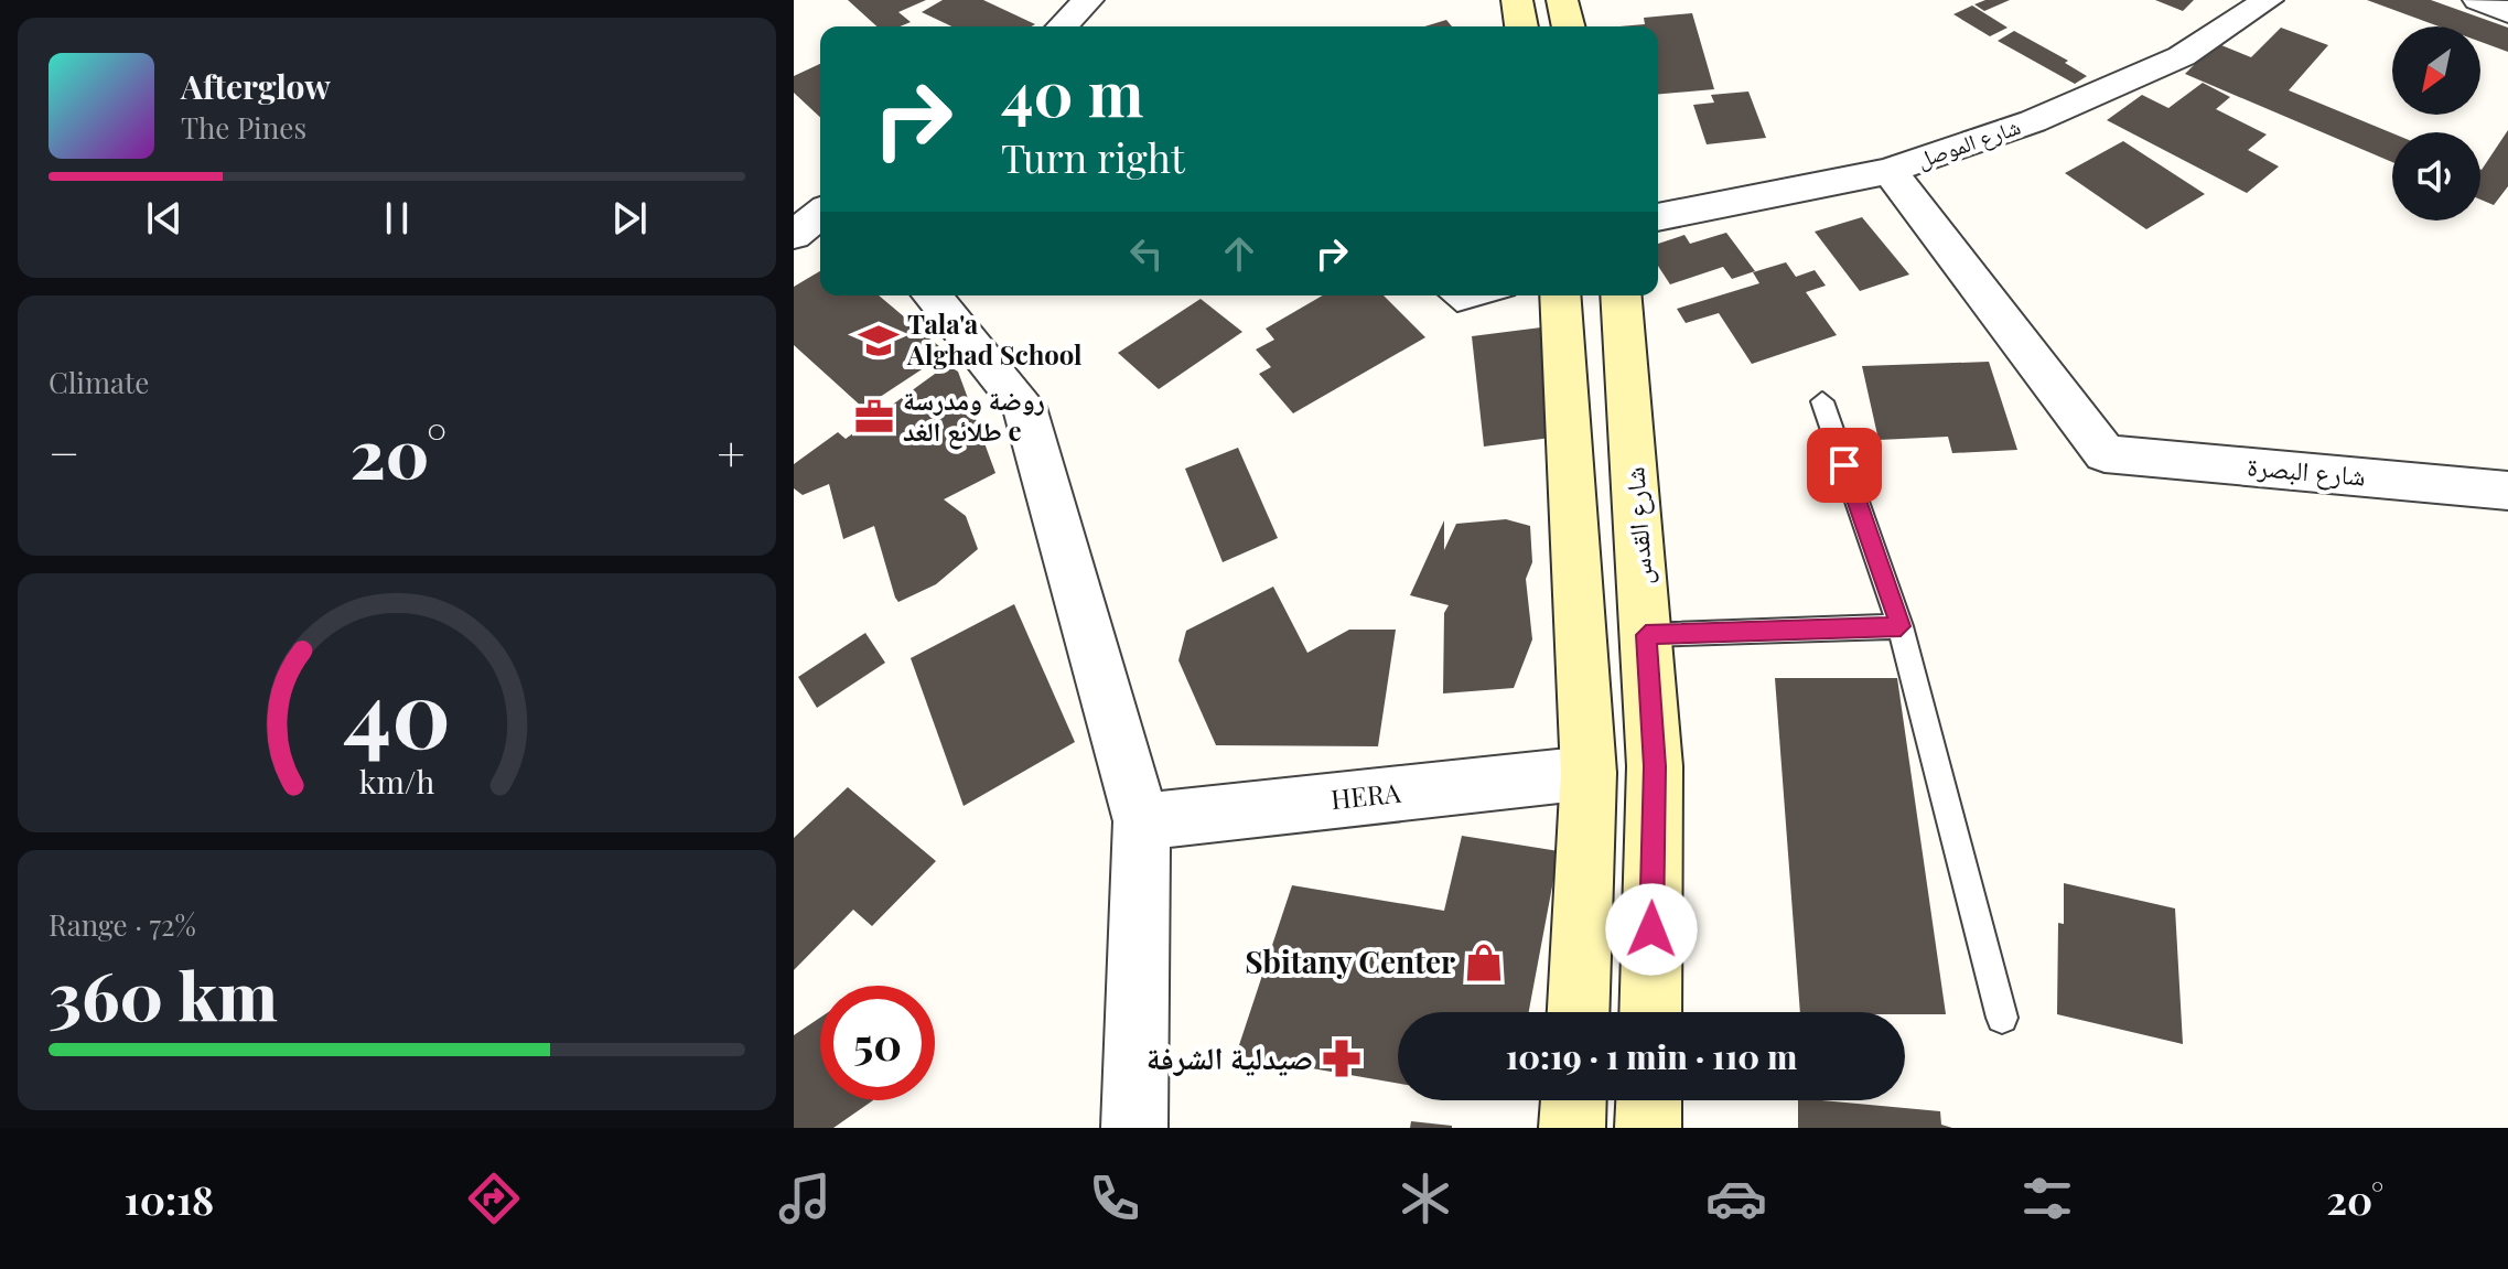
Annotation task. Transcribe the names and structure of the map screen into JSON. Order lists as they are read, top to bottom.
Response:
{
  "streets": {
    "main road": ["شارع القدس"],
    "street": ["شارع الموصل", "شارع البصرة", "HERA"]
  },
  "crossings": [
    ["شارع الموصل", "شارع البصرة"]
  ],
  "places": {
    "school or university": ["Tala'a Alghad School"],
    "office": ["روضة ومدرسة طلائع الغد e"],
    "shop": ["Sbitany Center"],
    "pharmacy": ["صيدلية الشرفة"]
  },
  "north": "bottom left",
  "page": {
    "turn": ["40 m", "Turn right"],
    "song": ["Afterglow", "The Pines"],
    "tile": [
      "Climate",
      ["Range · 72%", "360 km"]
    ],
    "heat": ["−", "20°", "+"],
    "limit": "50",
    "trip": "10:19 · 1 min · 110 m",
    "tabs": ["10:18", "20°"],
    "gauge": ["40", "km/h"]
  }
}
